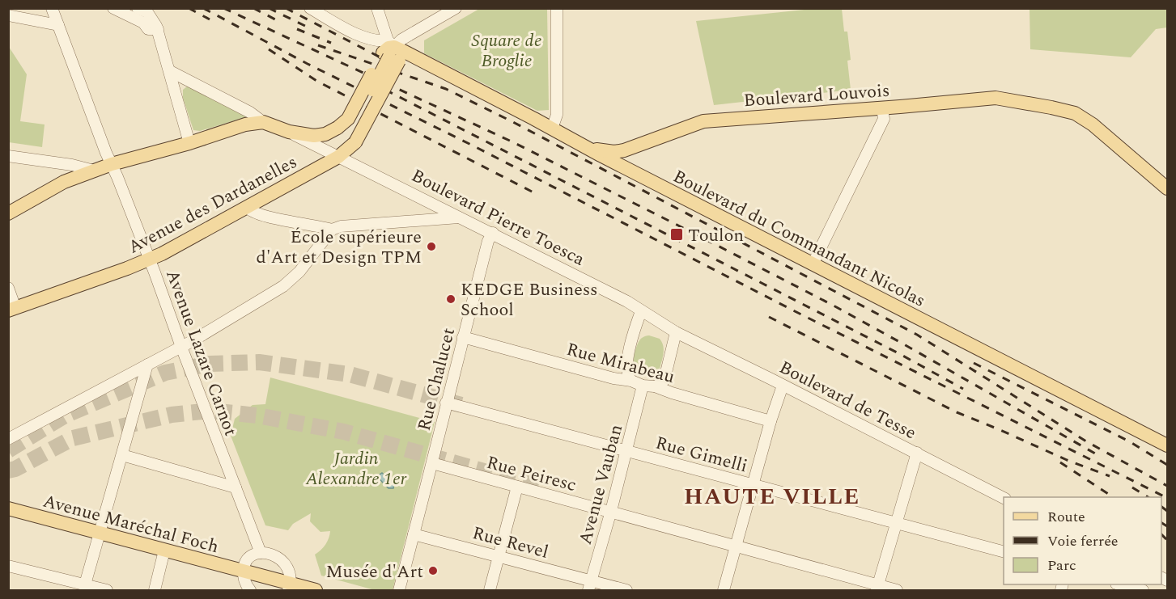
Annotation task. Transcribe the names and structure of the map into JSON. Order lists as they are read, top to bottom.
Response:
{
  "streets": {
    "main road": [
      "Boulevard Louvois",
      "Avenue des Dardanelles",
      "Boulevard du Commandant Nicolas",
      "Avenue Maréchal Foch"
    ],
    "street": [
      "Boulevard Pierre Toesca",
      "Avenue Lazare Carnot",
      "Rue Mirabeau",
      "Rue Chalucet",
      "Boulevard de Tesse",
      "Rue Gimelli",
      "Rue Peiresc",
      "Avenue Vauban",
      "Rue Revel"
    ]
  },
  "crossings": [
    ["Boulevard Louvois", "Boulevard du Commandant Nicolas"],
    ["Avenue des Dardanelles", "Boulevard Pierre Toesca"],
    ["Avenue des Dardanelles", "Avenue Lazare Carnot"],
    ["Boulevard Pierre Toesca", "Rue Chalucet"],
    ["Boulevard Pierre Toesca", "Boulevard de Tesse"],
    ["Rue Mirabeau", "Rue Chalucet"],
    ["Rue Mirabeau", "Avenue Vauban"],
    ["Rue Chalucet", "Rue Gimelli"],
    ["Rue Chalucet", "Rue Peiresc"],
    ["Rue Chalucet", "Rue Revel"],
    ["Rue Gimelli", "Avenue Vauban"],
    ["Rue Peiresc", "Avenue Vauban"],
    ["Avenue Vauban", "Rue Revel"]
  ],
  "districts": ["HAUTE VILLE"],
  "parks": ["Square de Broglie", "Jardin Alexandre 1er"],
  "places": {
    "transit": ["Toulon"],
    "other": ["École supérieure d'Art et Design TPM", "KEDGE Business School", "Musée d'Art"]
  },
  "legend": ["Route", "Voie ferrée", "Parc"]
}
